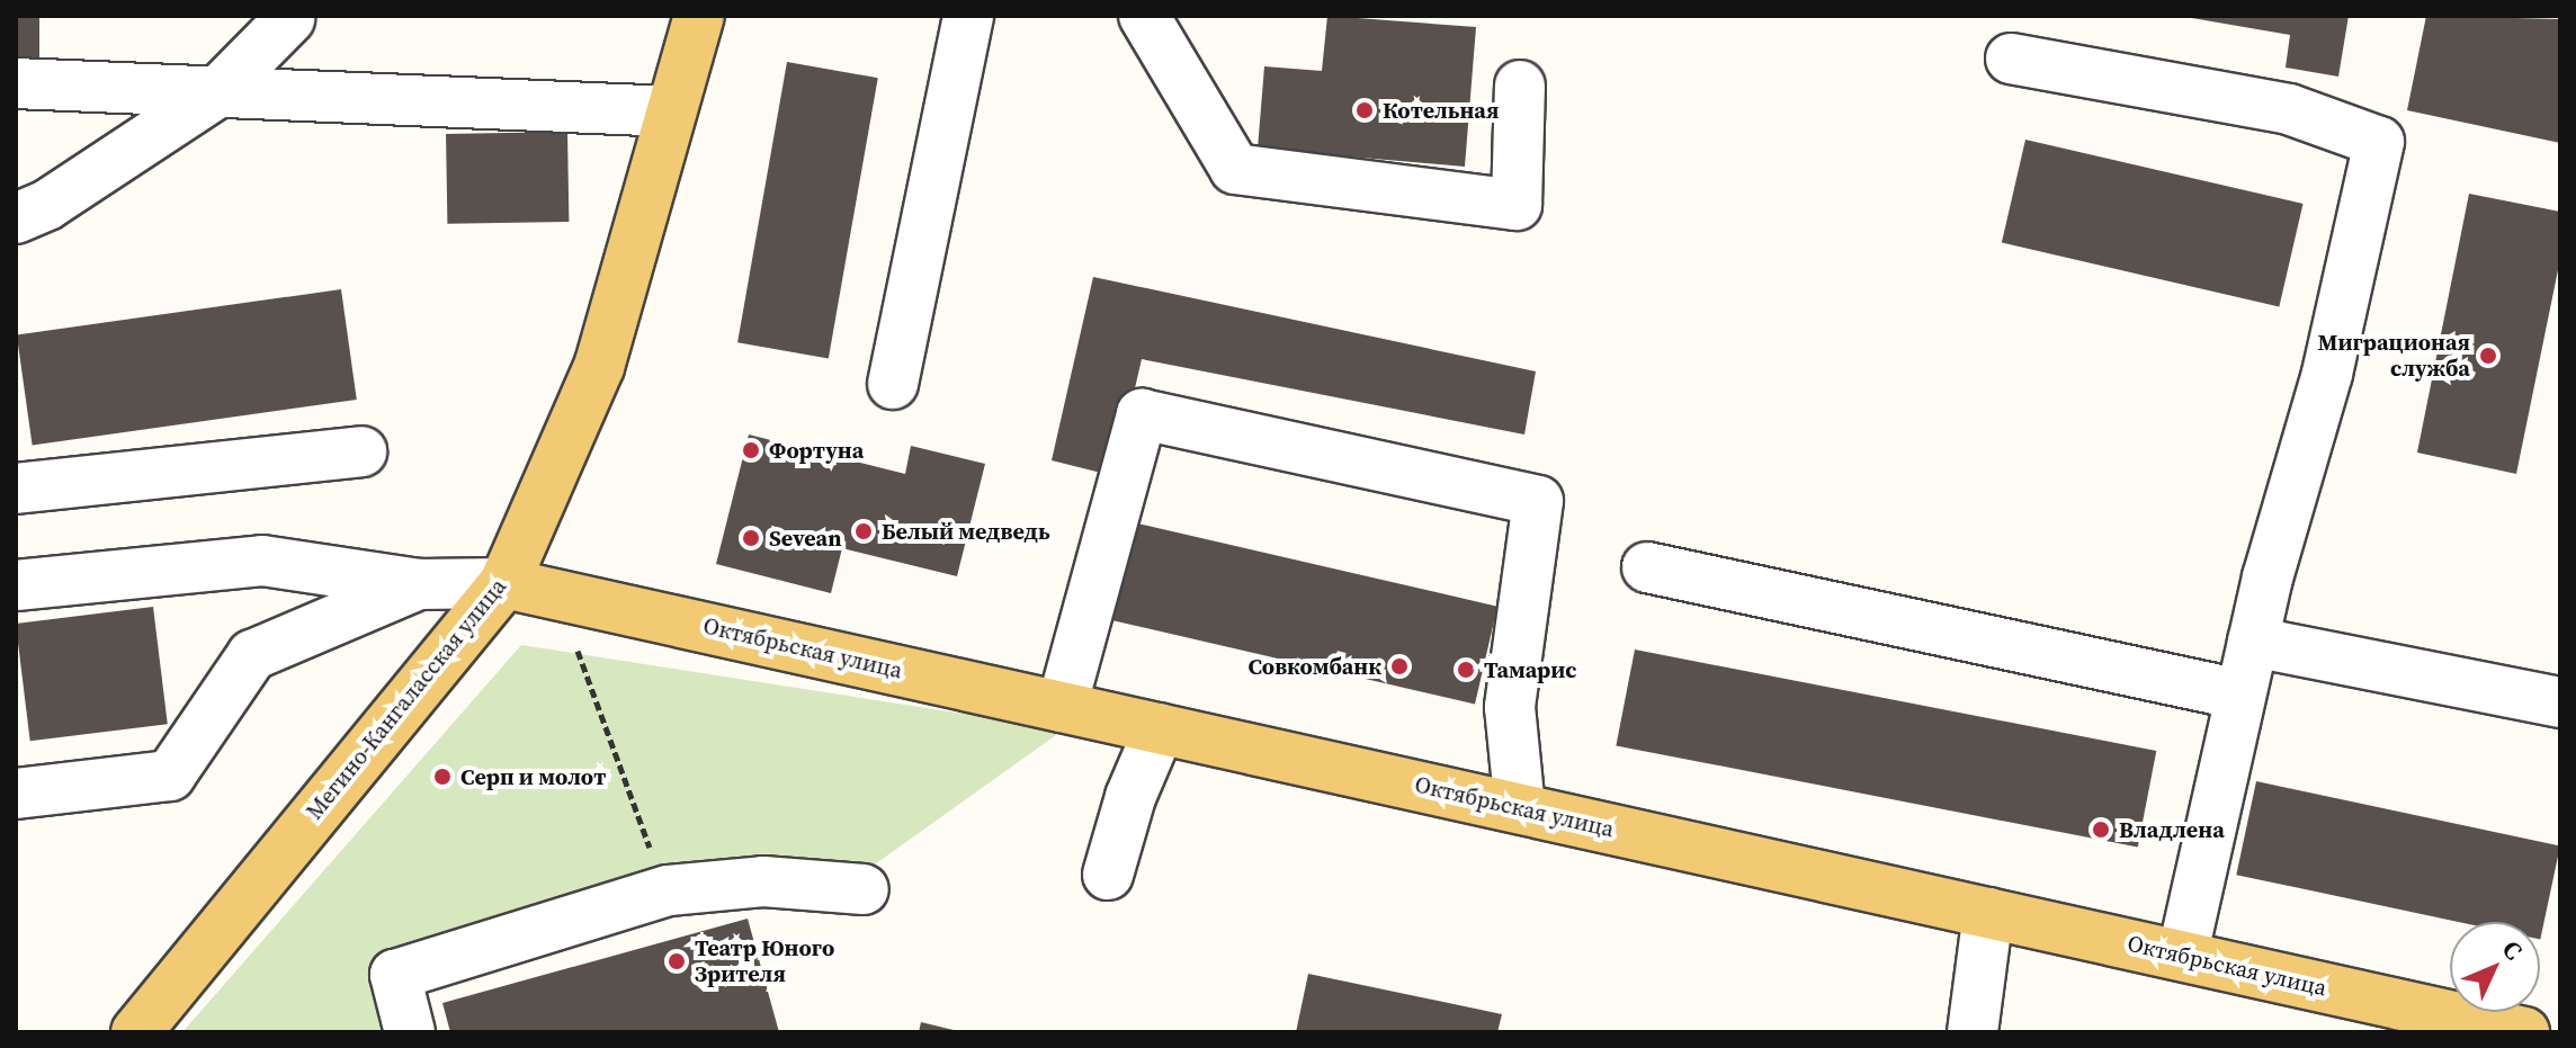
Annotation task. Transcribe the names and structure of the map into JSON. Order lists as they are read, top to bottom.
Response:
{
  "streets": {
    "main road": ["Октябрьская улица", "Мегино-Кангаласская улица"]
  },
  "crossings": [
    ["Октябрьская улица", "Мегино-Кангаласская улица"]
  ],
  "places": [
    "Котельная",
    "Миграционая служба",
    "Фортуна",
    "Белый медведь",
    "Sevean",
    "Совкомбанк",
    "Тамарис",
    "Серп и молот",
    "Владлена",
    "Театр Юного Зрителя"
  ],
  "north": "top right"
}
